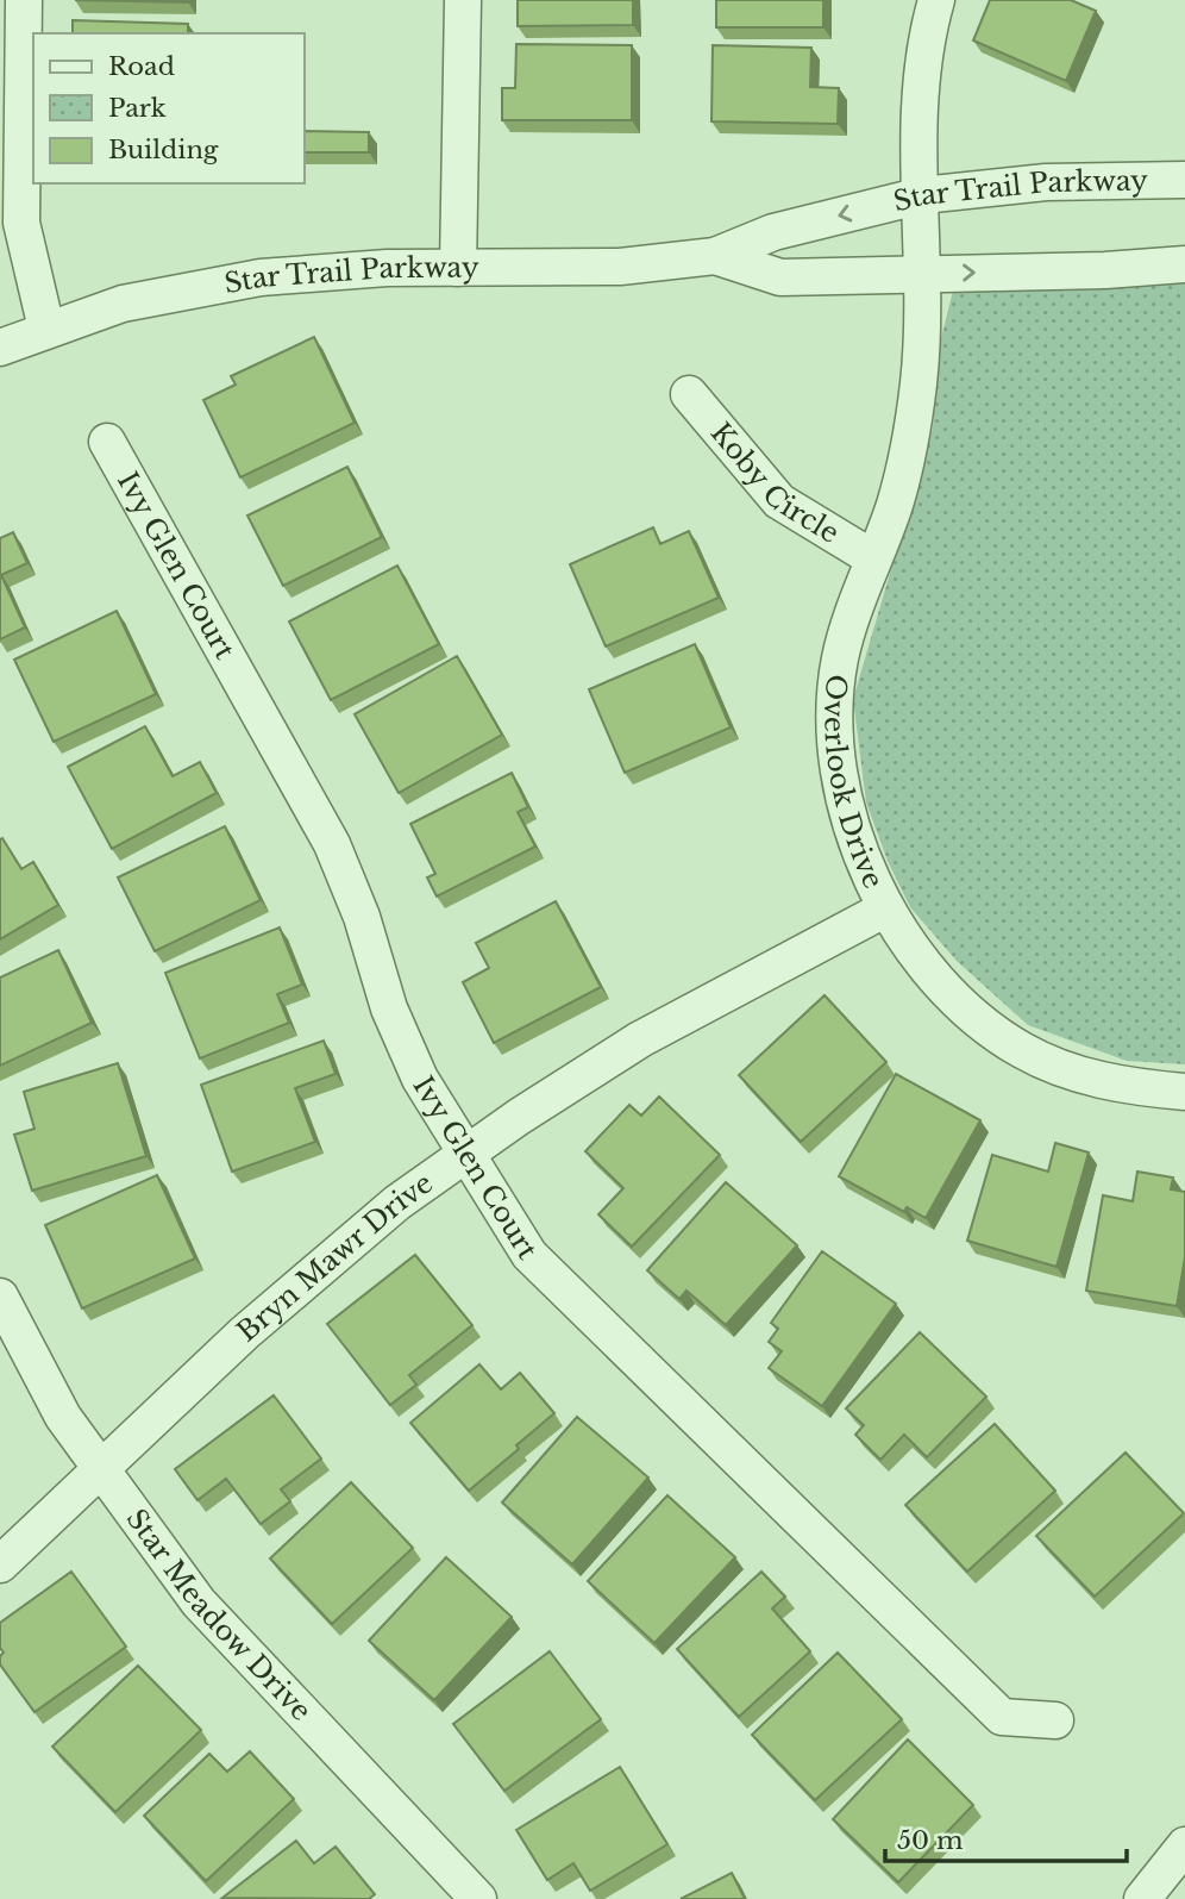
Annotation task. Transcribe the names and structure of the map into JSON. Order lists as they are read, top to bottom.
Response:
{
  "streets": {
    "street": [
      "Star Trail Parkway",
      "Koby Circle",
      "Ivy Glen Court",
      "Overlook Drive",
      "Bryn Mawr Drive",
      "Star Meadow Drive"
    ]
  },
  "crossings": [
    ["Star Trail Parkway", "Overlook Drive"],
    ["Koby Circle", "Overlook Drive"],
    ["Ivy Glen Court", "Bryn Mawr Drive"],
    ["Overlook Drive", "Bryn Mawr Drive"],
    ["Bryn Mawr Drive", "Star Meadow Drive"]
  ],
  "legend": ["Road", "Park", "Building"],
  "scale_bar": "50 m"
}
